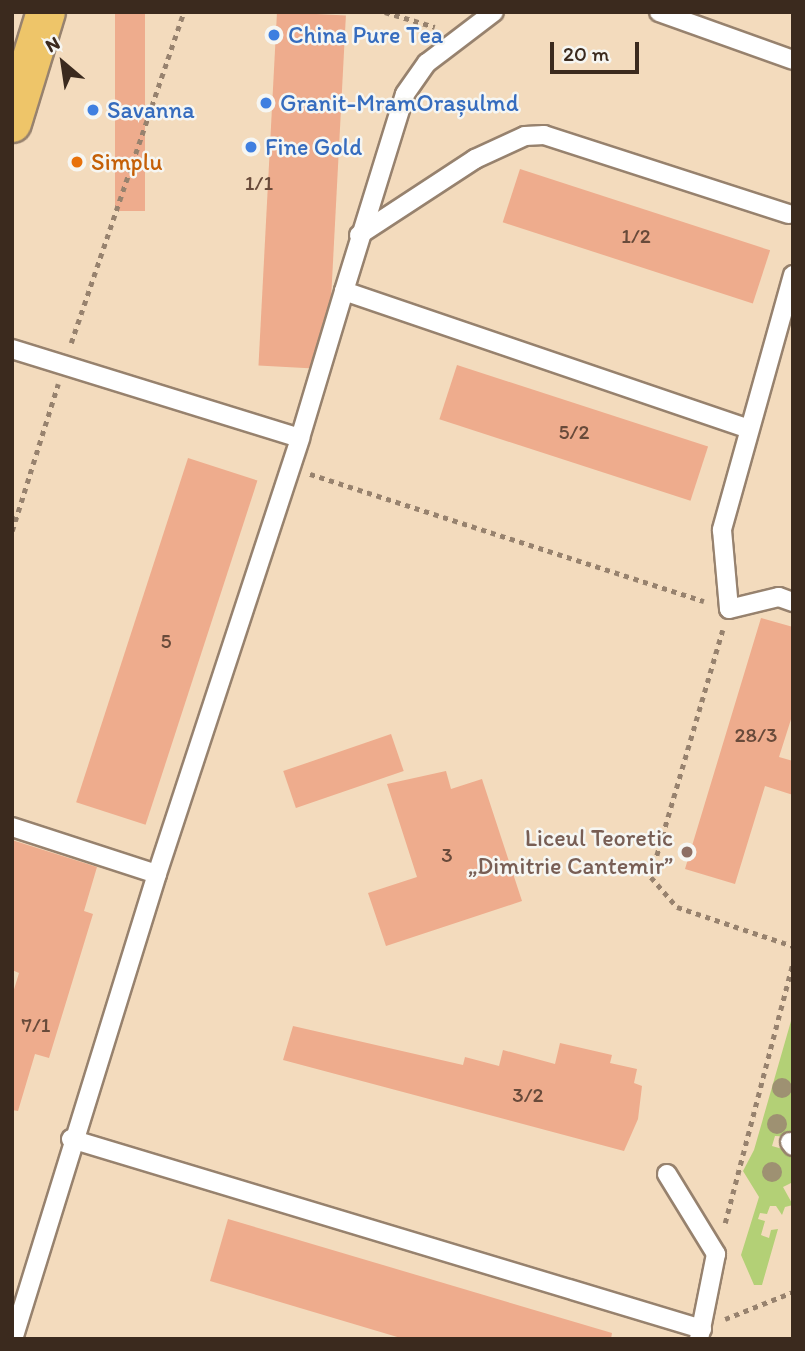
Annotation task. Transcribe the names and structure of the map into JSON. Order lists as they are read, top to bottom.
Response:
{
  "places": [
    "China Pure Tea",
    "Granit-MramOrașulmd",
    "Savanna",
    "Fine Gold",
    "Simplu",
    "Liceul Teoretic „Dimitrie Cantemir”"
  ],
  "house_numbers": [
    "1/1",
    "1/2",
    "5/2",
    "5",
    "28/3",
    "3",
    "7/1",
    "3/2"
  ],
  "scale_bar": "20 m",
  "north": "top left"
}
